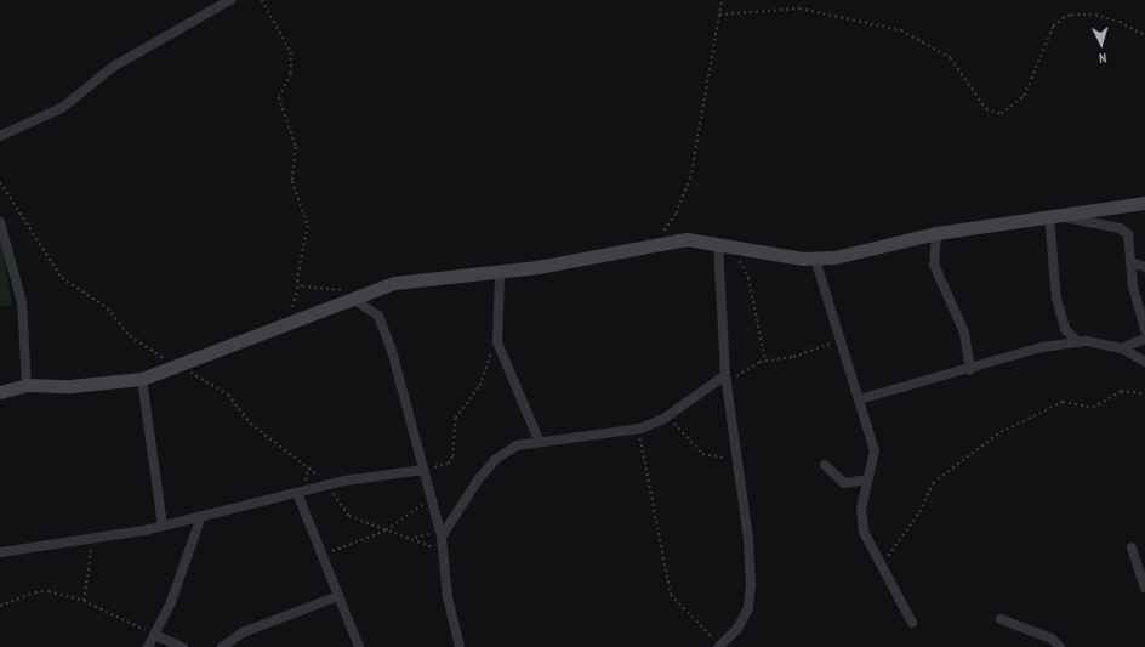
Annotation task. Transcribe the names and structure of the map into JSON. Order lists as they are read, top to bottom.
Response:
{
  "north": "bottom"
}
